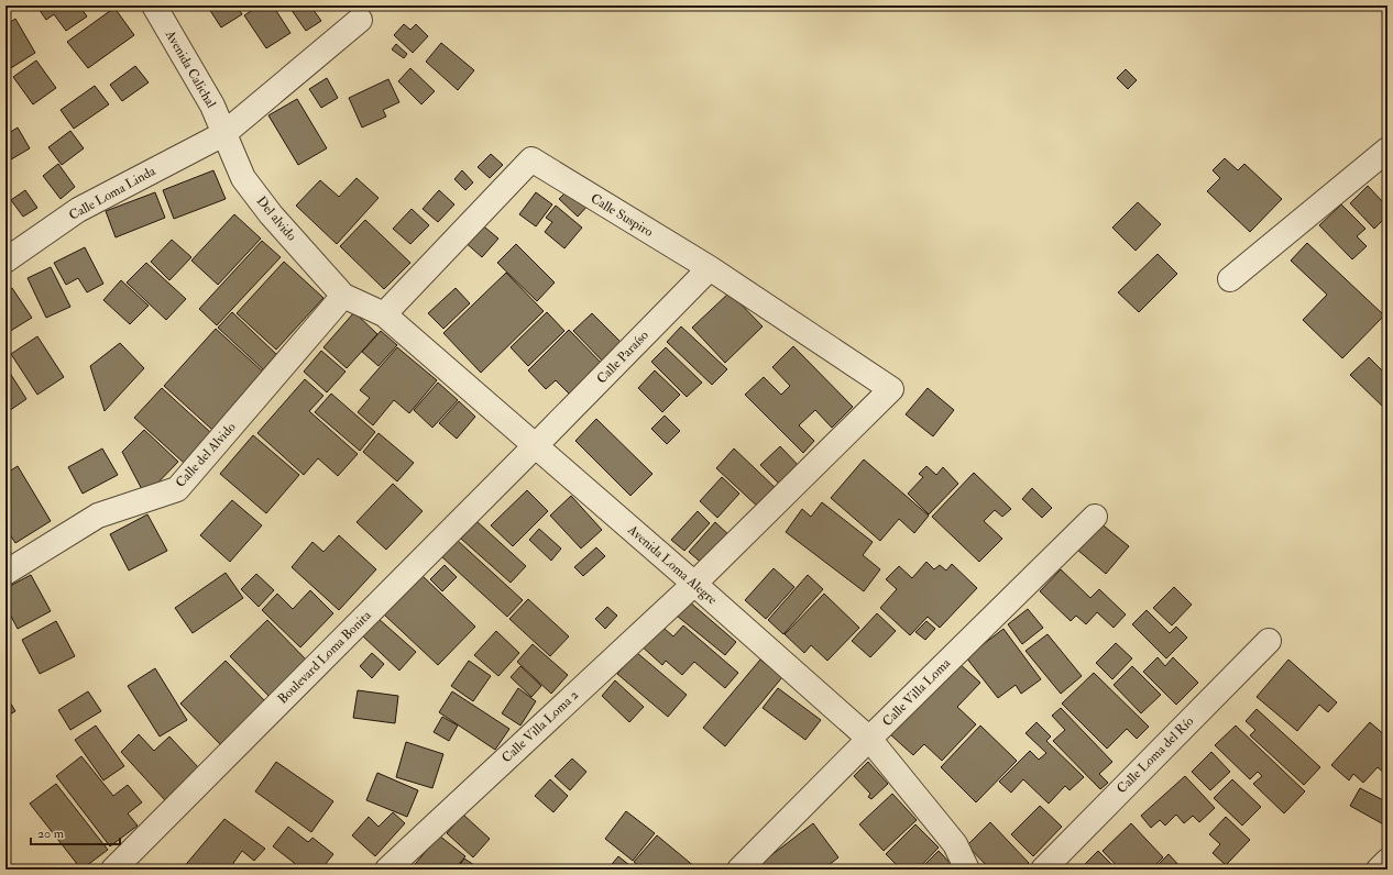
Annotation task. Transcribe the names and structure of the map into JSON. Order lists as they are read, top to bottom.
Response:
{
  "streets": {
    "street": [
      "Avenida Calichal",
      "Calle Loma Linda",
      "Calle Suspiro",
      "Del alvido",
      "Calle Paraíso",
      "Calle del Alvido",
      "Avenida Loma Alegre",
      "Boulevard Loma Bonita",
      "Calle Villa Loma",
      "Calle Villa Loma 2",
      "Calle Loma del Río"
    ]
  },
  "crossings": [
    ["Avenida Calichal", "Calle Loma Linda"],
    ["Avenida Calichal", "Del alvido"],
    ["Calle Loma Linda", "Del alvido"],
    ["Calle Suspiro", "Calle Paraíso"],
    ["Calle Suspiro", "Avenida Loma Alegre"],
    ["Calle Suspiro", "Calle Villa Loma 2"],
    ["Del alvido", "Calle del Alvido"],
    ["Del alvido", "Avenida Loma Alegre"],
    ["Calle Paraíso", "Avenida Loma Alegre"],
    ["Calle Paraíso", "Boulevard Loma Bonita"],
    ["Calle del Alvido", "Avenida Loma Alegre"],
    ["Avenida Loma Alegre", "Boulevard Loma Bonita"],
    ["Avenida Loma Alegre", "Calle Villa Loma"],
    ["Avenida Loma Alegre", "Calle Villa Loma 2"]
  ],
  "scale_bar": "20 m"
}
